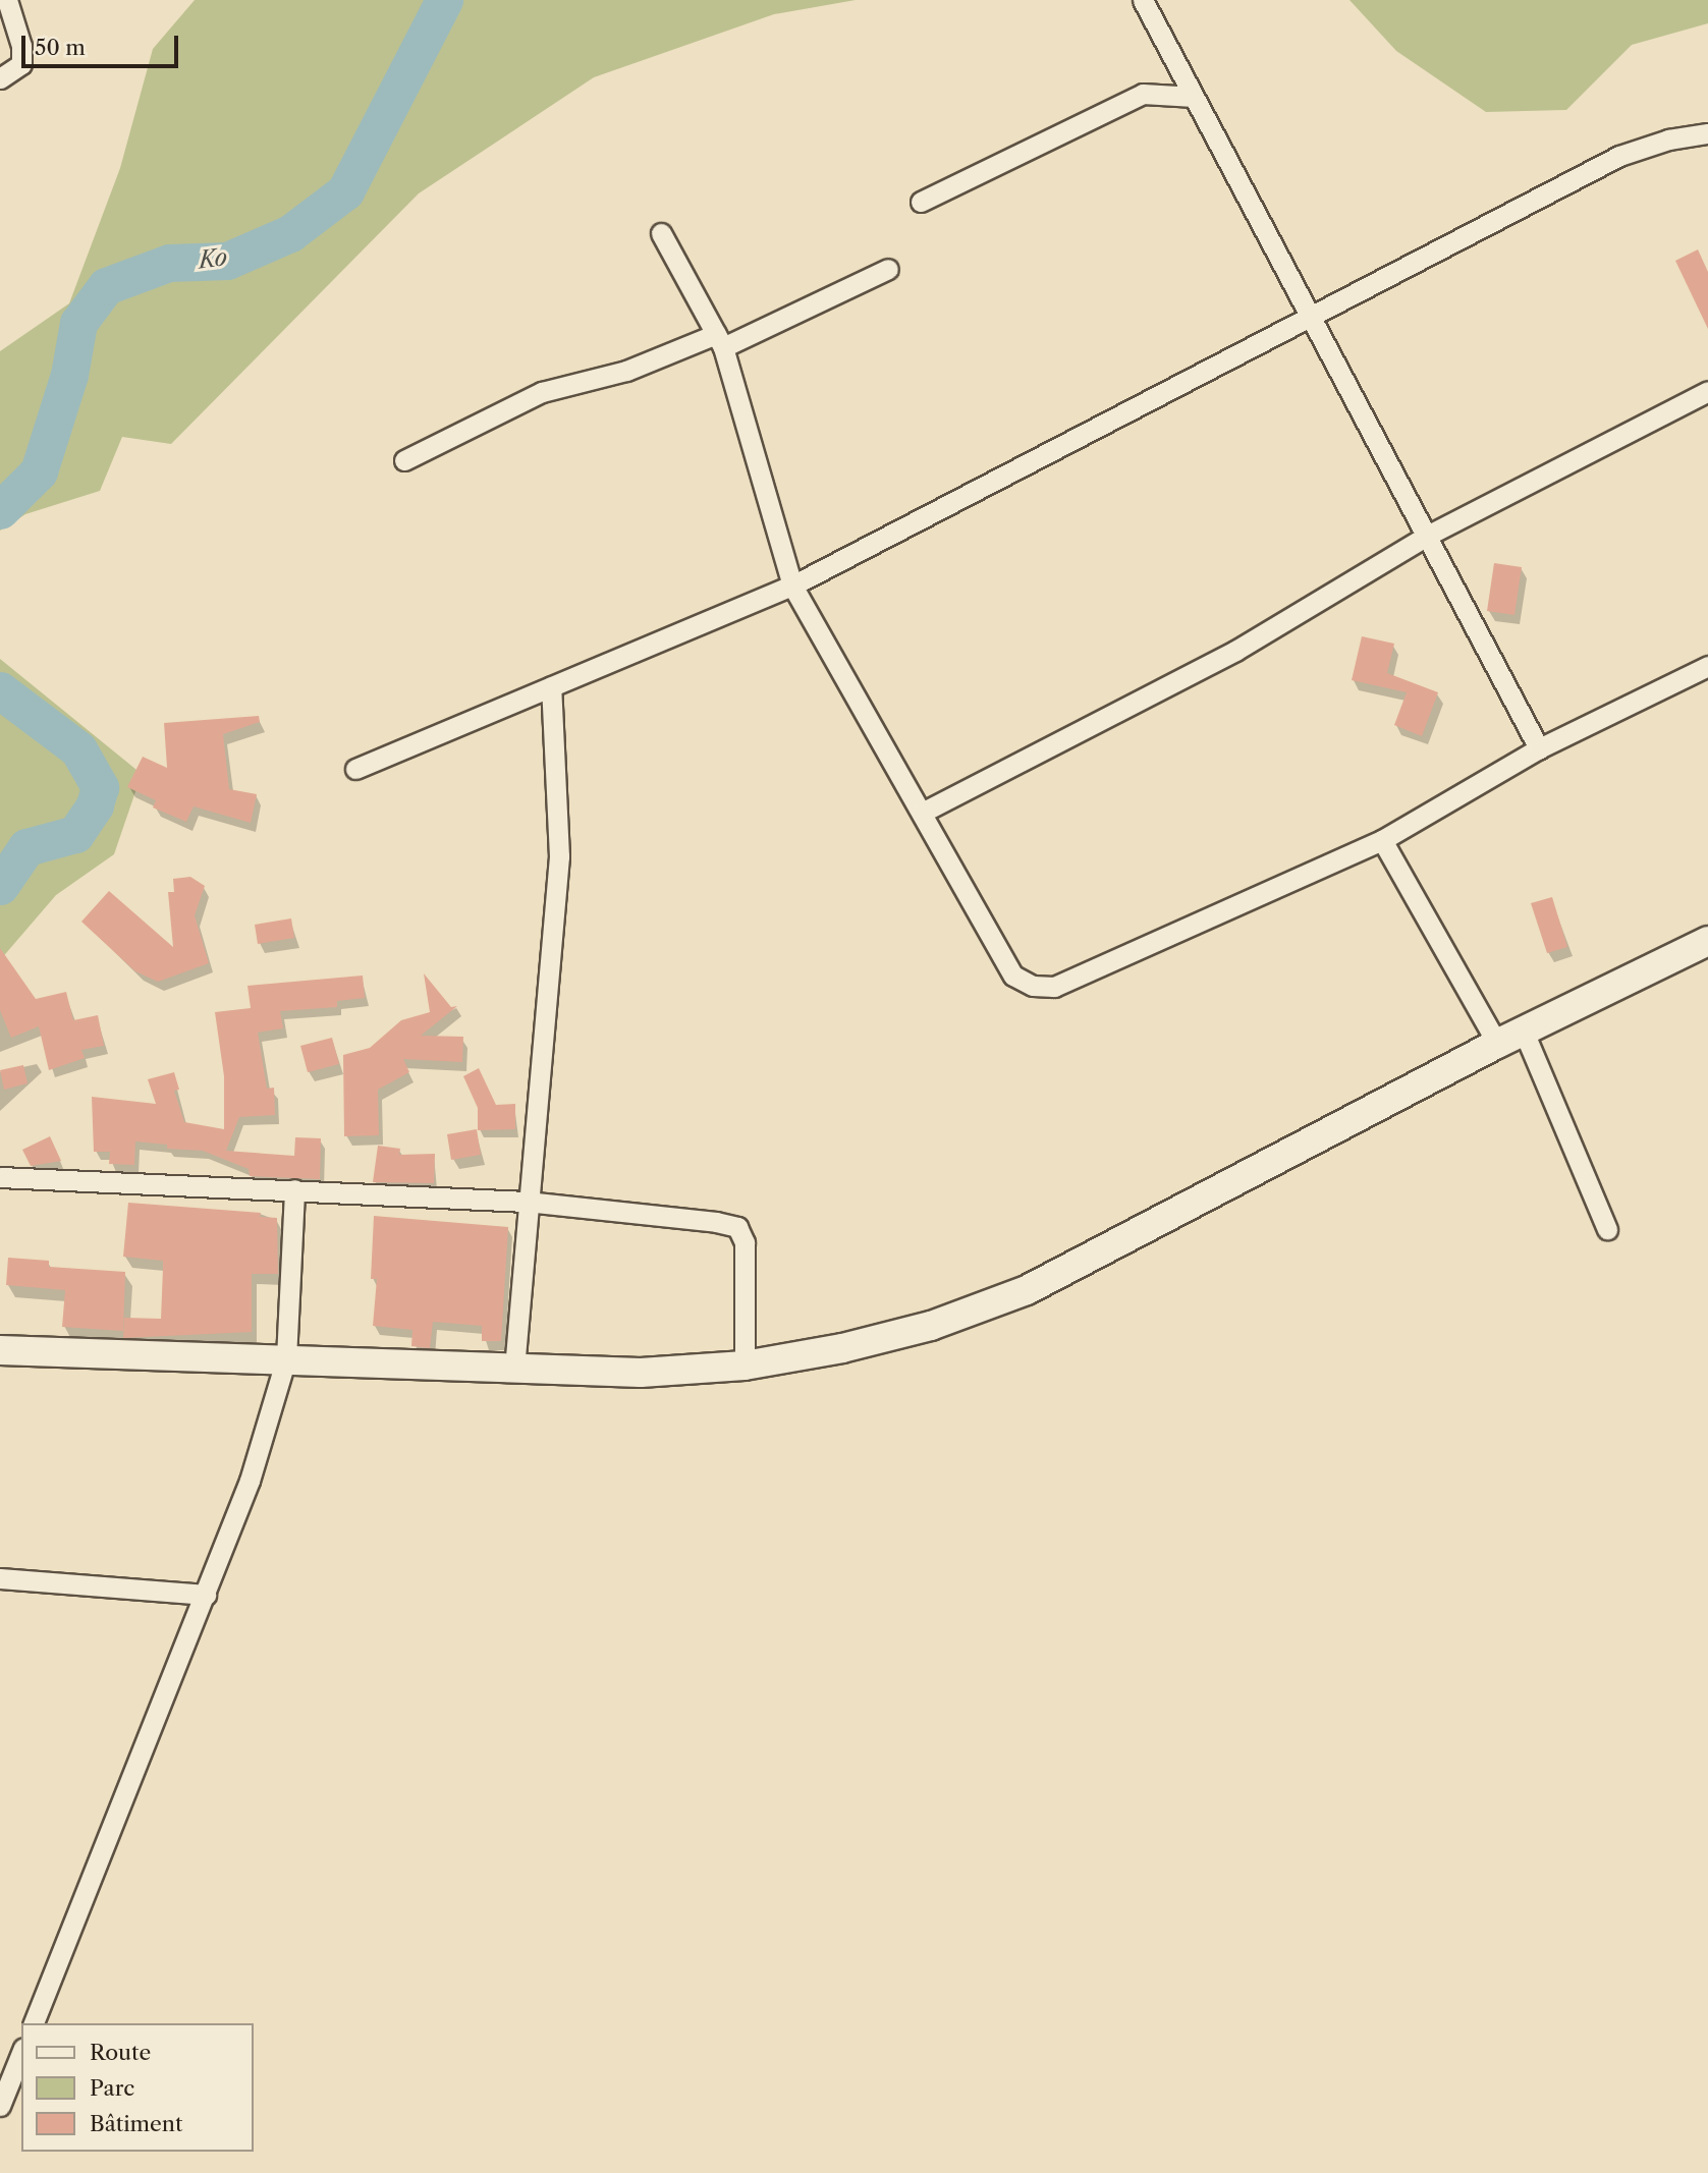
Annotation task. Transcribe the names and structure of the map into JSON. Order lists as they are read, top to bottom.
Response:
{
  "water": ["Ko"],
  "legend": ["Route", "Parc", "Bâtiment"],
  "scale_bar": "50 m"
}
